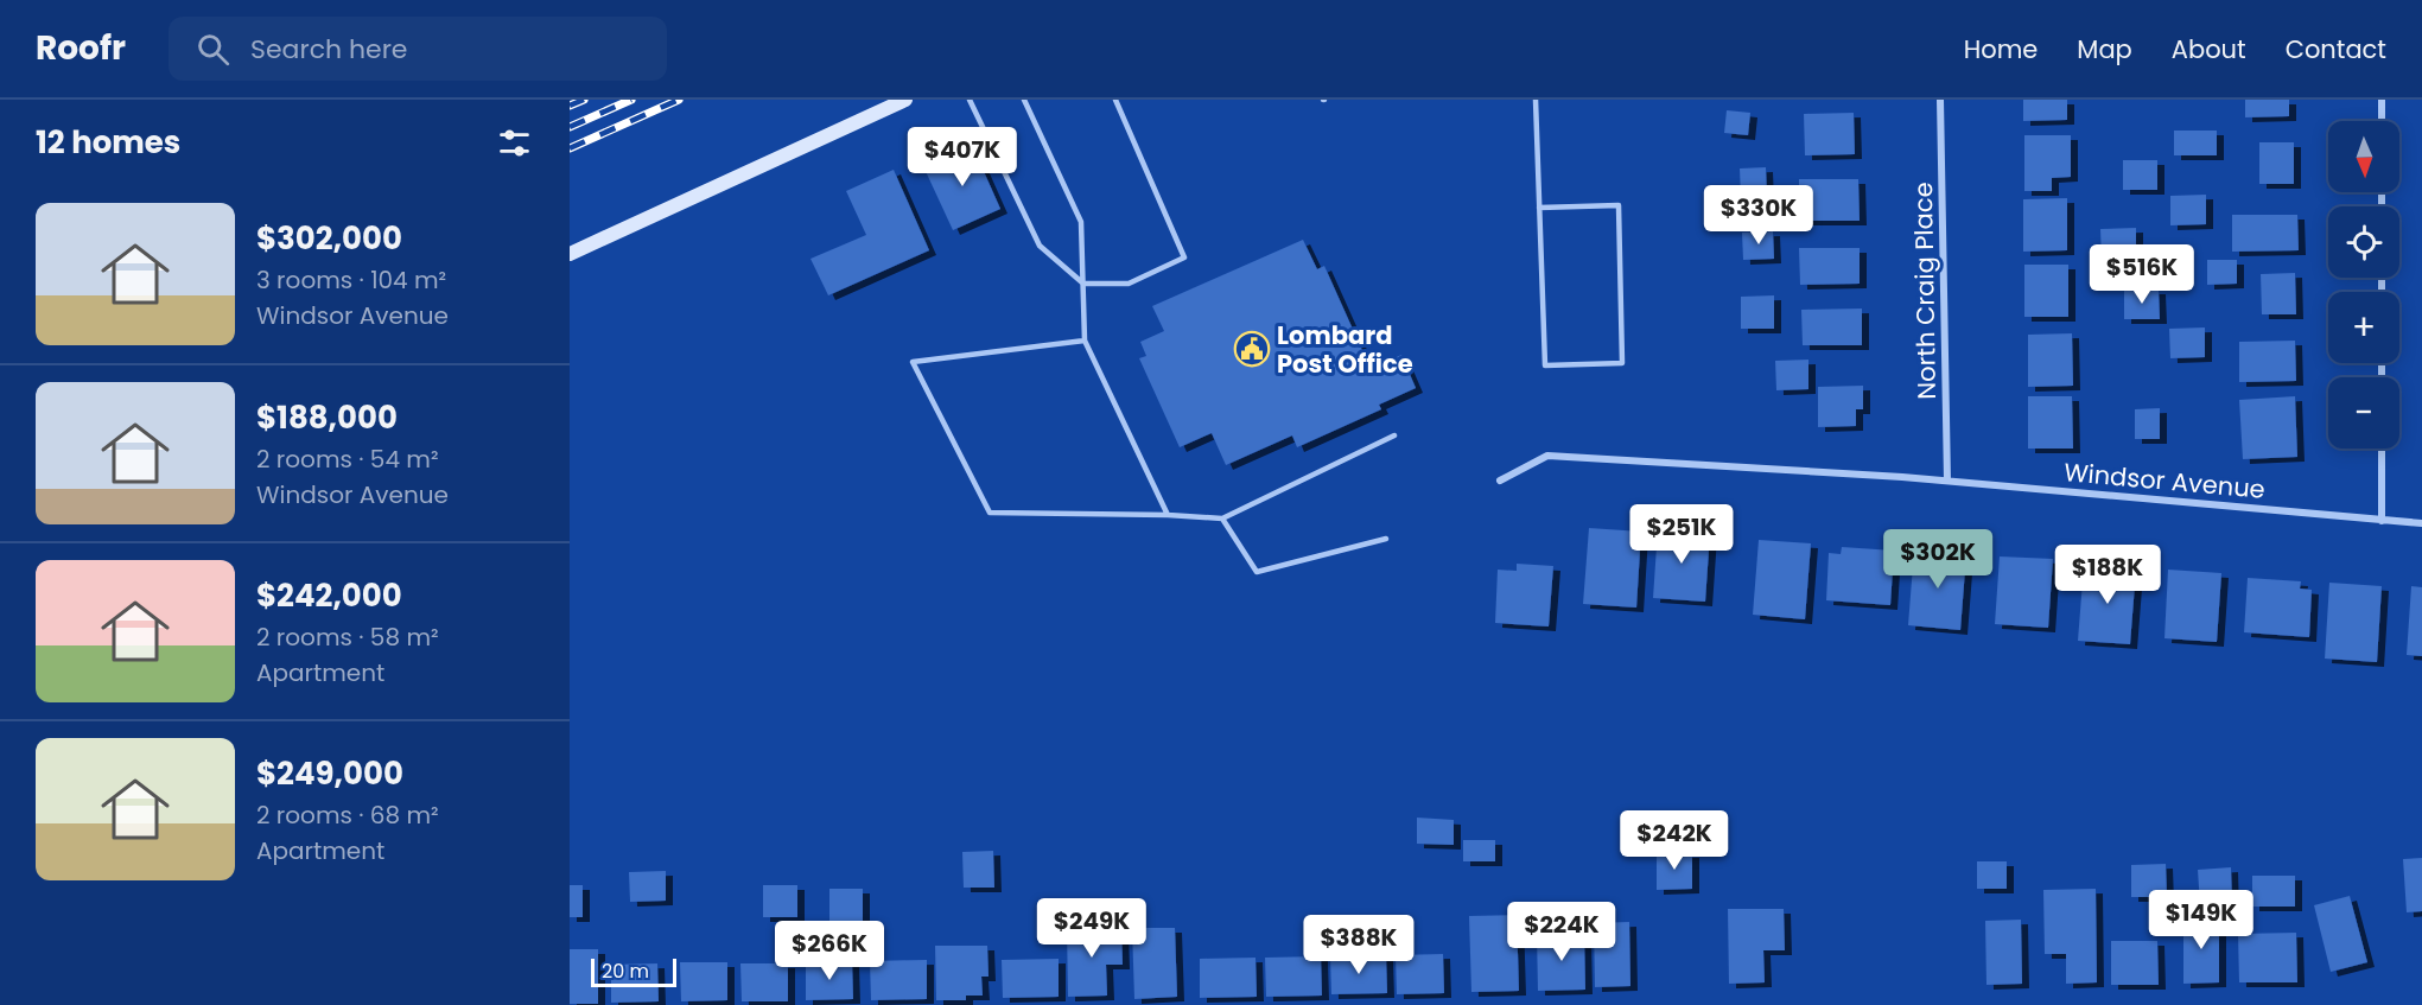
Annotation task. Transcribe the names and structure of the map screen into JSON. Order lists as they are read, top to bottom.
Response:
{
  "streets": {
    "street": ["North Craig Place", "Windsor Avenue"]
  },
  "crossings": [
    ["North Craig Place", "Windsor Avenue"]
  ],
  "places": {
    "public building": ["Lombard Post Office"]
  },
  "scale_bar": "20 m",
  "north": "bottom",
  "page": {
    "header": "Roofr",
    "search": "Search here",
    "nav": [
      "Home",
      "Map",
      "About",
      "Contact"
    ],
    "heading": "12 homes",
    "map_buttons": ["+", "−"],
    "price": [
      "$407K",
      "$330K",
      "$516K",
      "$251K",
      "$302K",
      "$188K",
      "$242K",
      "$149K",
      "$249K",
      "$224K",
      "$388K",
      "$266K"
    ],
    "list": [
      {
        "name": "$302,000",
        "note": "3 rooms · 104 m² · Windsor Avenue"
      },
      {
        "name": "$188,000",
        "note": "2 rooms · 54 m² · Windsor Avenue"
      },
      {
        "name": "$242,000",
        "note": "2 rooms · 58 m² · Apartment"
      },
      {
        "name": "$249,000",
        "note": "2 rooms · 68 m² · Apartment"
      }
    ],
    "scale": "20 m"
  }
}
